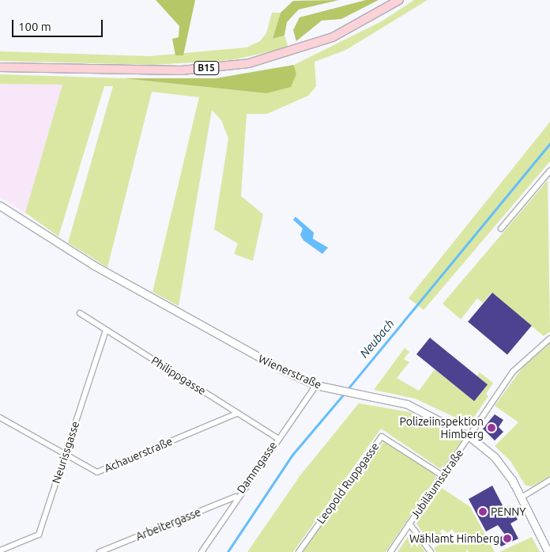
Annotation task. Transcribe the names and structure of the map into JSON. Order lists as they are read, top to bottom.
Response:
{
  "streets": {
    "main road": ["B15"],
    "street": [
      "Wienerstraße",
      "Philippgasse",
      "Neurissgasse",
      "Achauerstraße",
      "Dammgasse",
      "Leopold Ruppgasse",
      "Jubiläumsstraße",
      "Arbeitergasse"
    ]
  },
  "crossings": [
    ["Wienerstraße", "Dammgasse"],
    ["Wienerstraße", "Jubiläumsstraße"],
    ["Philippgasse", "Neurissgasse"],
    ["Philippgasse", "Achauerstraße"],
    ["Philippgasse", "Dammgasse"],
    ["Neurissgasse", "Achauerstraße"],
    ["Dammgasse", "Arbeitergasse"],
    ["Leopold Ruppgasse", "Jubiläumsstraße"]
  ],
  "water": ["Neubach"],
  "places": ["Polizeiinspektion Himberg", "PENNY", "Wählamt Himberg"],
  "scale_bar": "100 m"
}
